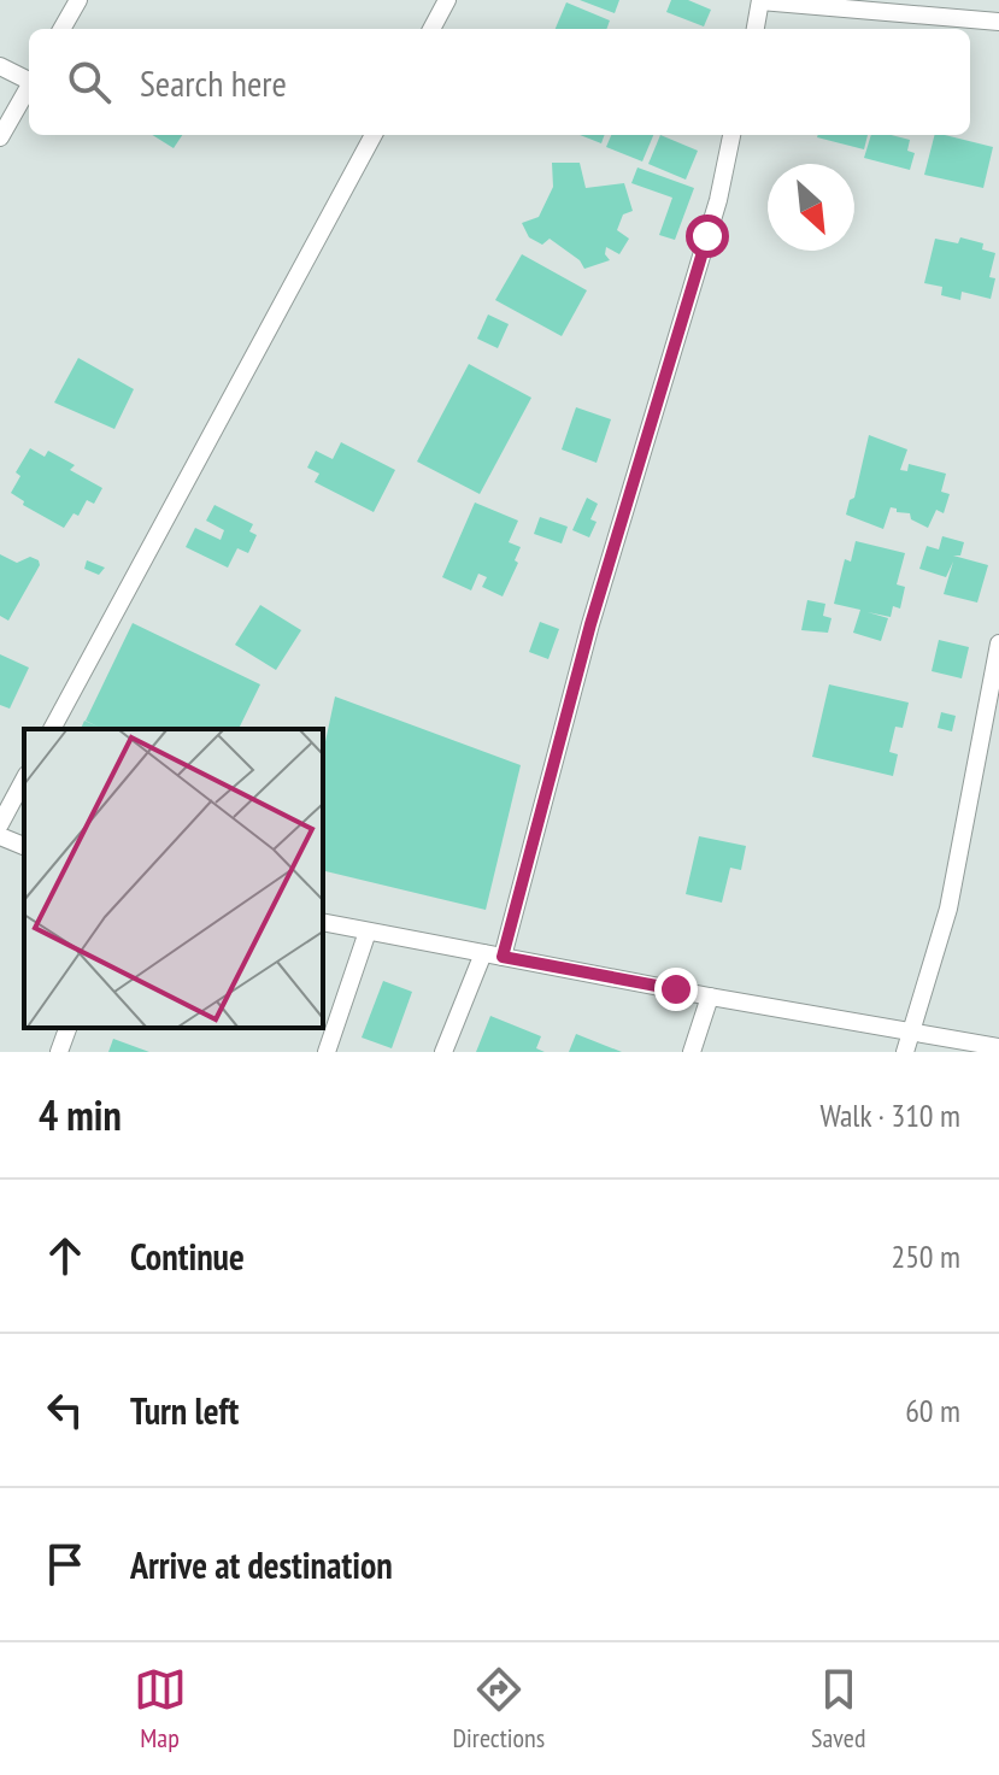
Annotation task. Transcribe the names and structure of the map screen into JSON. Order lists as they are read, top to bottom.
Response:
{
  "north": "bottom right",
  "page": {
    "search": "Search here",
    "heading": ["4 min", "Walk · 310 m"],
    "list": [
      ["Continue", "250 m"],
      ["Turn left", "60 m"],
      "Arrive at destination"
    ],
    "nav": ["Map", "Directions", "Saved"]
  }
}
